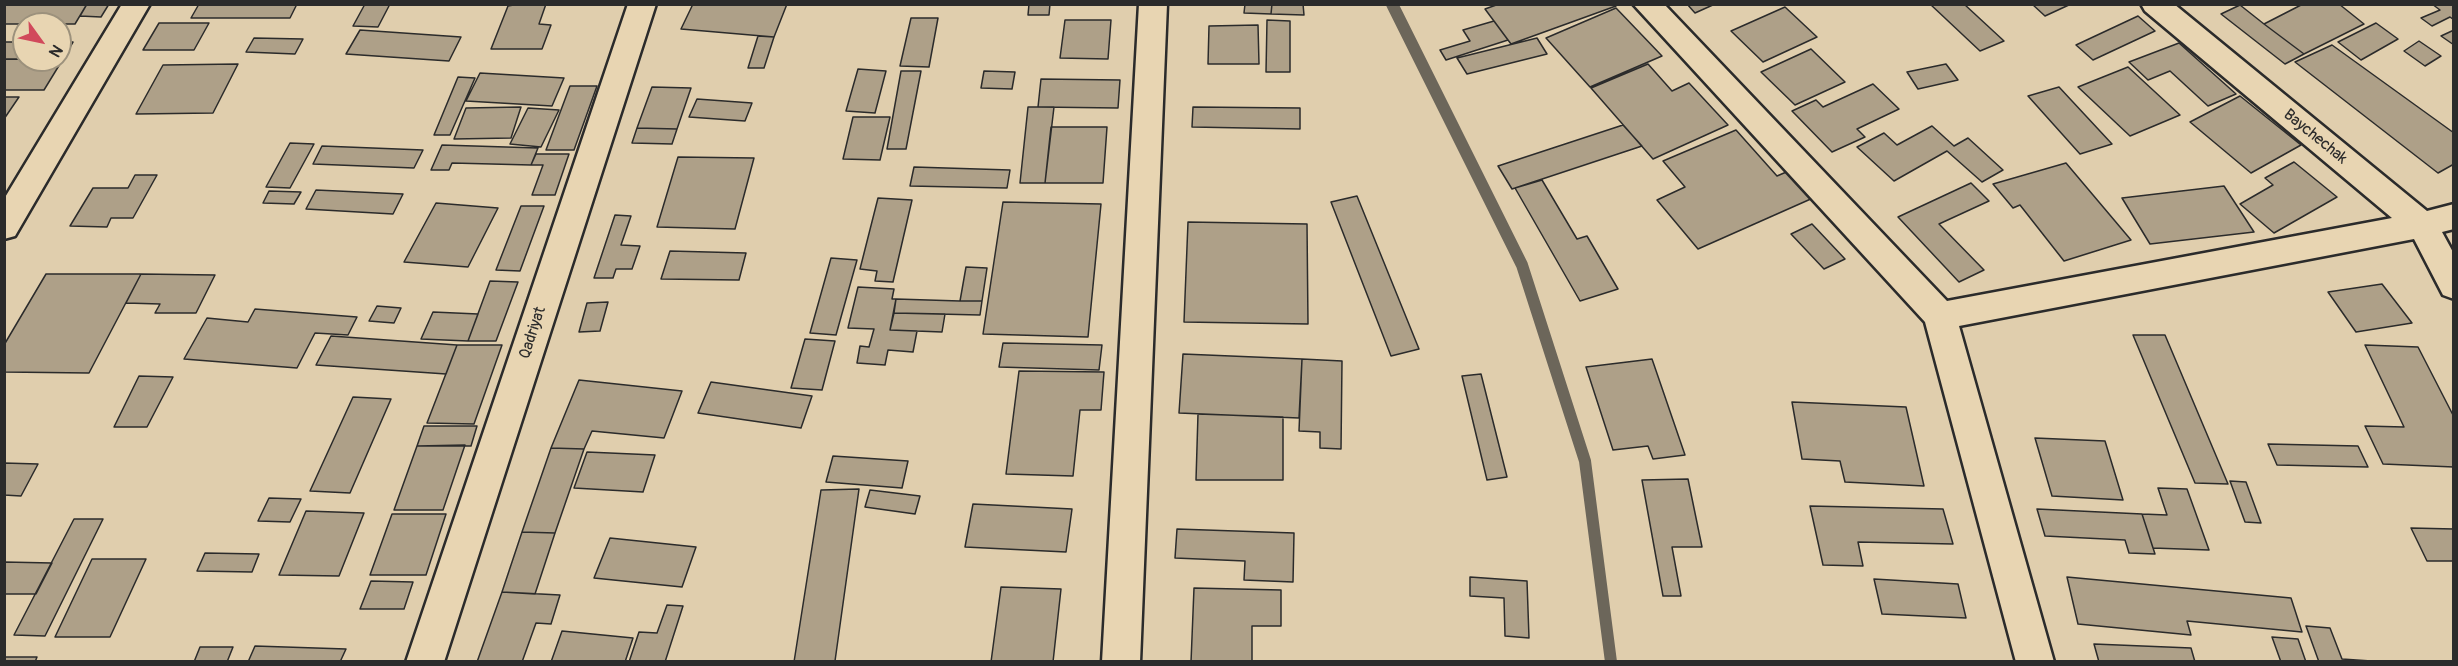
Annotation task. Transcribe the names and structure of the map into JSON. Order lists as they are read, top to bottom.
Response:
{
  "streets": {
    "street": ["Baychechak", "Qadriyat"]
  },
  "north": "bottom right"
}
